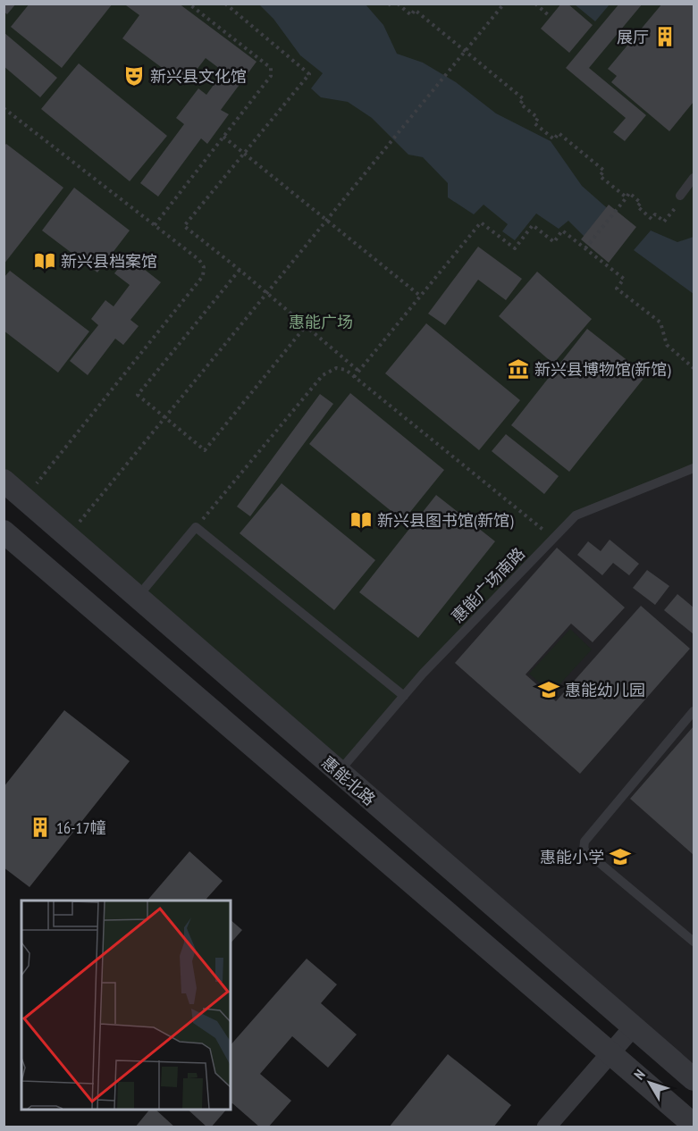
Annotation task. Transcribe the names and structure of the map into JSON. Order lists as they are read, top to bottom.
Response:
{
  "streets": {
    "street": ["惠能北路"],
    "lane": ["惠能广场南路"]
  },
  "crossings": [
    ["惠能广场南路", "惠能北路"]
  ],
  "parks": ["惠能广场"],
  "places": {
    "building": ["展厅", "16-17幢"],
    "theatre": ["新兴县文化馆"],
    "library": ["新兴县档案馆", "新兴县图书馆(新馆)"],
    "museum": ["新兴县博物馆(新馆)"],
    "school or university": ["惠能幼儿园", "惠能小学"]
  },
  "north": "top left"
}
